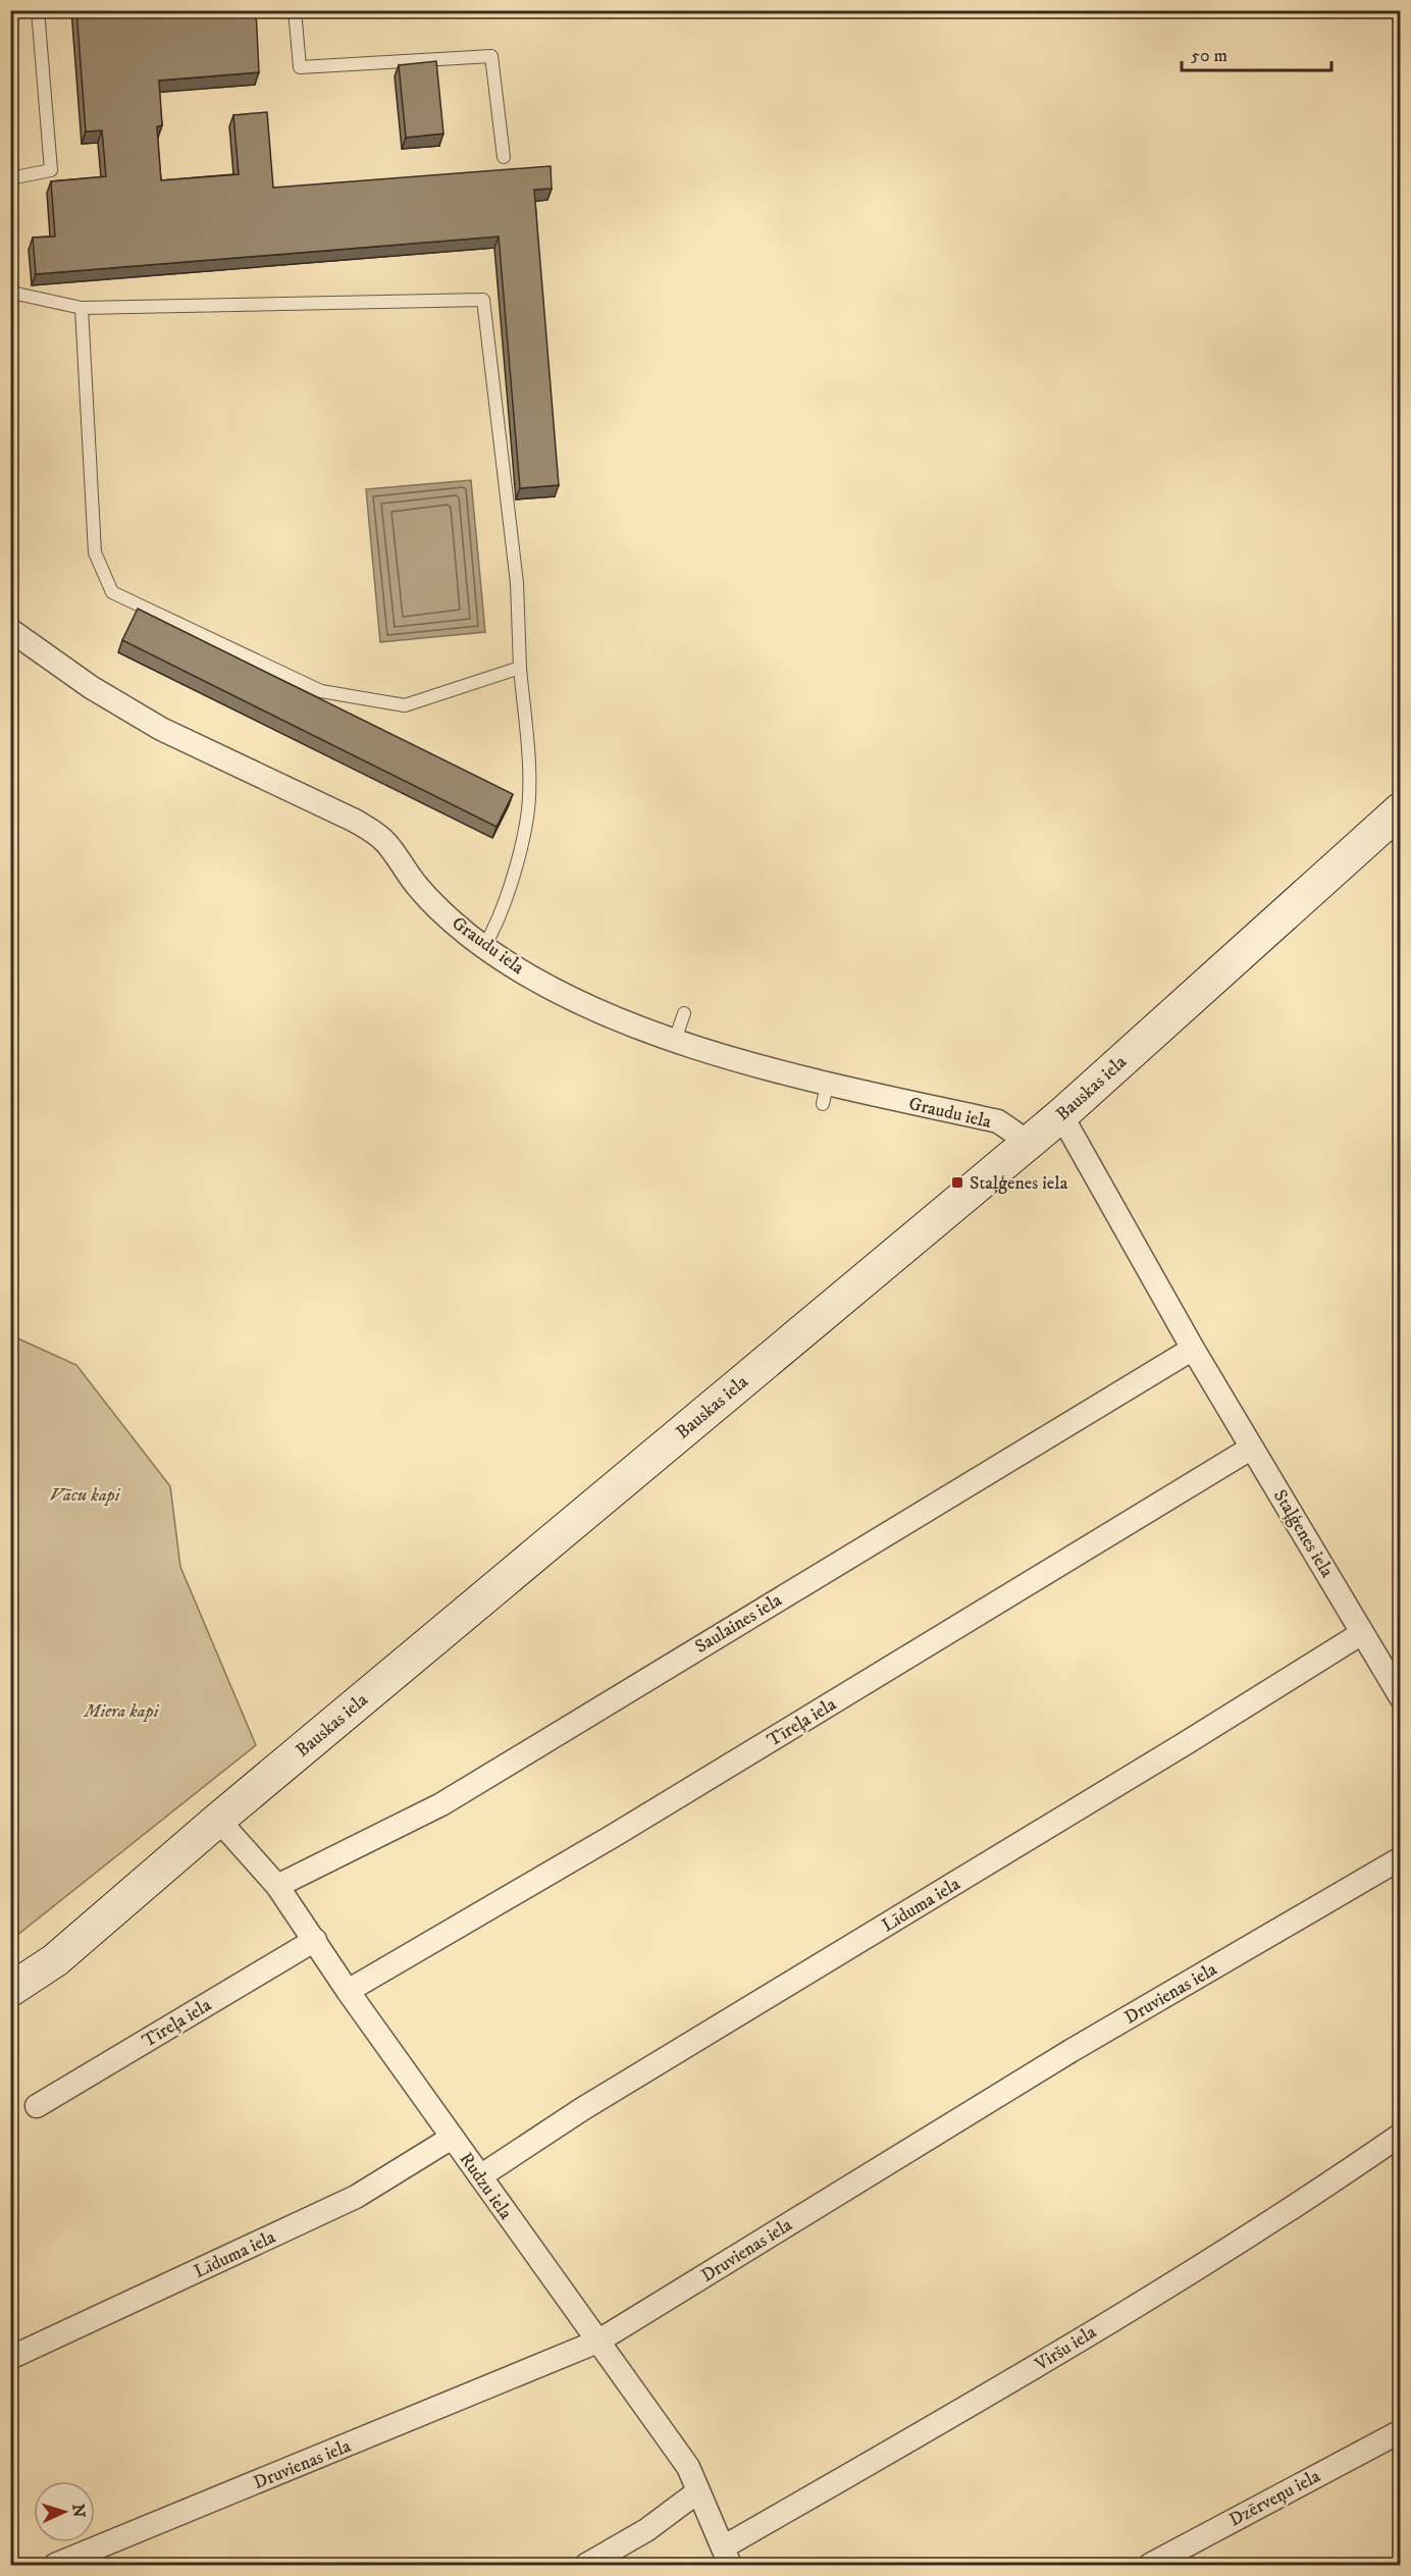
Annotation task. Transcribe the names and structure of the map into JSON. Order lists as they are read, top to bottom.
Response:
{
  "streets": {
    "street": [
      "Graudu iela",
      "Bauskas iela",
      "Staļģenes iela",
      "Saulaines iela",
      "Tīreļa iela",
      "Līduma iela",
      "Druvienas iela",
      "Rudzu iela",
      "Viršu iela",
      "Dzērveņu iela"
    ]
  },
  "crossings": [
    ["Graudu iela", "Bauskas iela"],
    ["Bauskas iela", "Staļģenes iela"],
    ["Bauskas iela", "Rudzu iela"],
    ["Staļģenes iela", "Saulaines iela"],
    ["Staļģenes iela", "Tīreļa iela"],
    ["Staļģenes iela", "Līduma iela"],
    ["Saulaines iela", "Rudzu iela"],
    ["Tīreļa iela", "Rudzu iela"],
    ["Līduma iela", "Rudzu iela"],
    ["Druvienas iela", "Rudzu iela"],
    ["Rudzu iela", "Viršu iela"]
  ],
  "parks": ["Vācu kapi", "Miera kapi"],
  "places": {
    "transit": ["Staļģenes iela"]
  },
  "scale_bar": "50 m",
  "north": "right"
}
